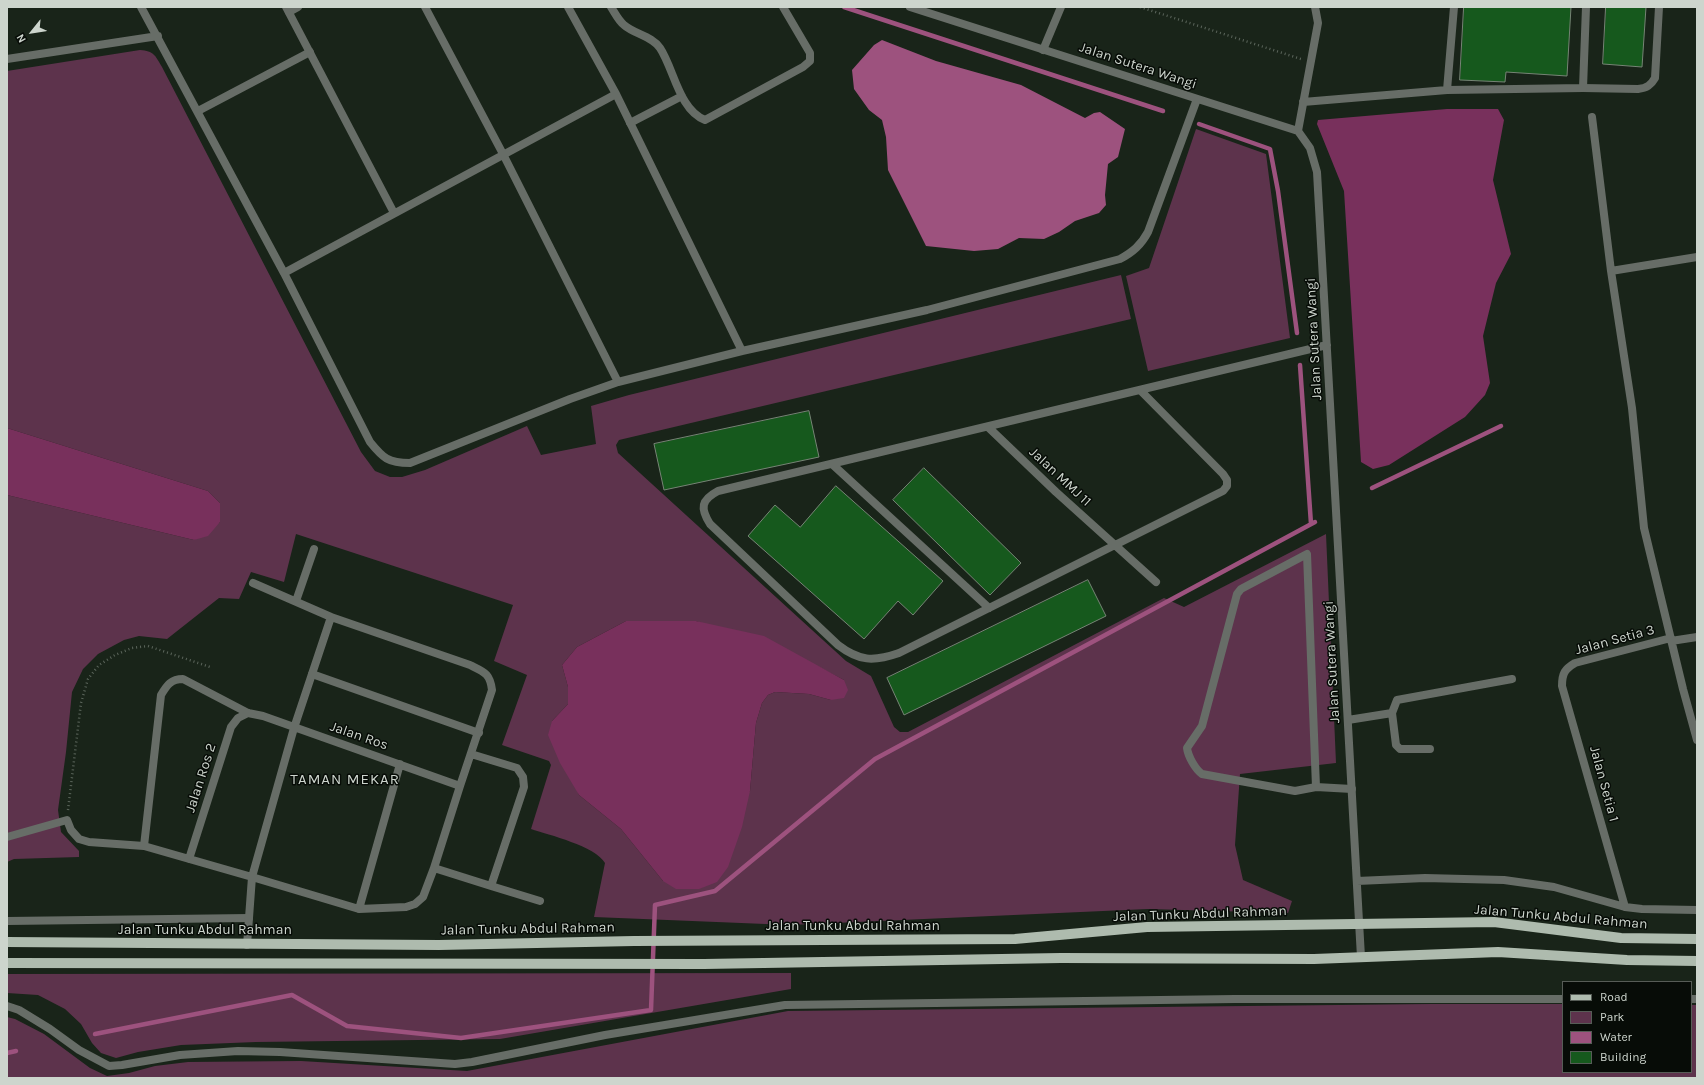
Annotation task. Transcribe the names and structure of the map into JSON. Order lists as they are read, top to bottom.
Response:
{
  "streets": {
    "main road": ["Jalan Tunku Abdul Rahman"],
    "street": [
      "Jalan Sutera Wangi",
      "Jalan MMJ 11",
      "Jalan Setia 3",
      "Jalan Ros",
      "Jalan Ros 2",
      "Jalan Setia 1"
    ]
  },
  "crossings": [
    ["Jalan Sutera Wangi", "Jalan Tunku Abdul Rahman"],
    ["Jalan Setia 3", "Jalan Setia 1"],
    ["Jalan Ros", "Jalan Ros 2"]
  ],
  "districts": ["TAMAN MEKAR"],
  "legend": [
    "Road",
    "Park",
    "Water",
    "Building"
  ],
  "north": "bottom left"
}
